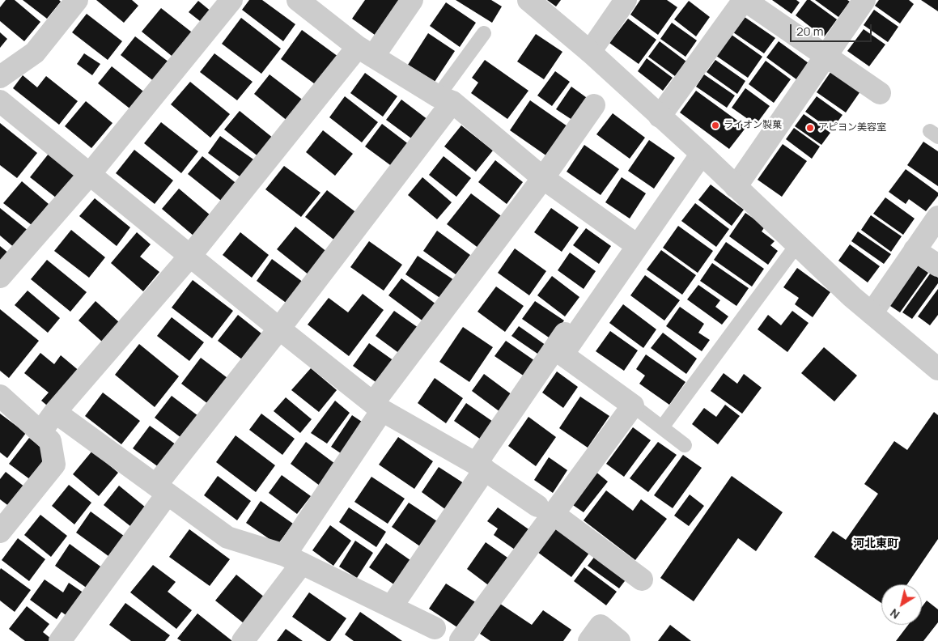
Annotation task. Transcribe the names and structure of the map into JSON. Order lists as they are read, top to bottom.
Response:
{
  "districts": ["河北東町"],
  "places": ["ライオン製菓", "アピヨン美容室"],
  "scale_bar": "20 m",
  "north": "bottom left"
}
